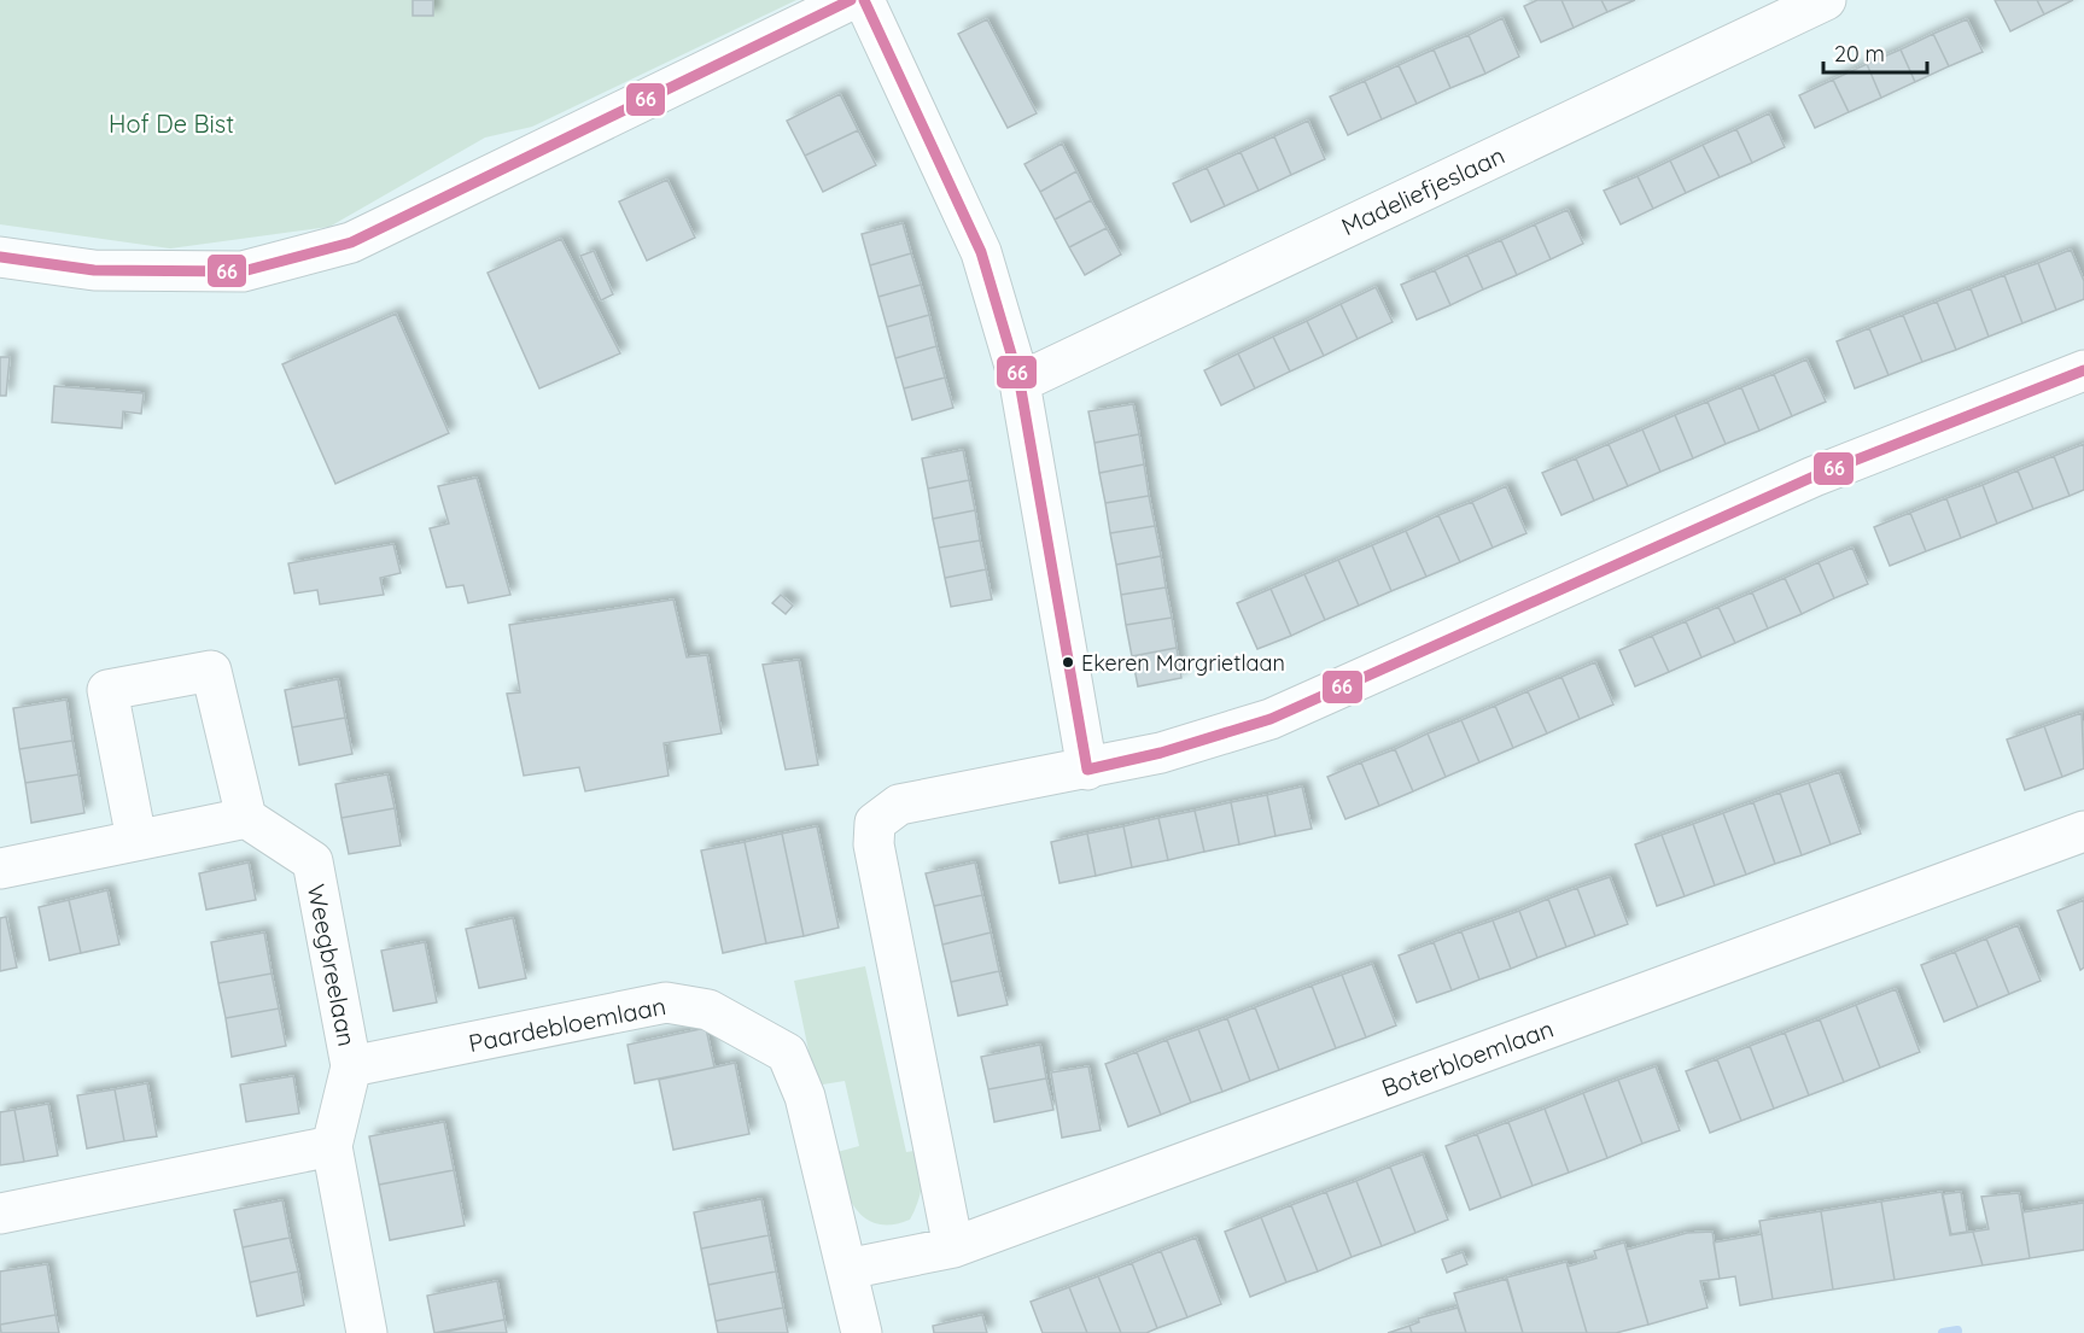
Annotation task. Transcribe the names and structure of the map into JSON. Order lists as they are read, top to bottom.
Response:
{
  "streets": {
    "street": [
      "Madeliefjeslaan",
      "Weegbreelaan",
      "Paardebloemlaan",
      "Boterbloemlaan"
    ]
  },
  "crossings": [
    ["Weegbreelaan", "Paardebloemlaan"],
    ["Paardebloemlaan", "Boterbloemlaan"]
  ],
  "parks": ["Hof De Bist"],
  "places": ["Ekeren Margrietlaan"],
  "lines": ["transit line 66"],
  "scale_bar": "20 m"
}
